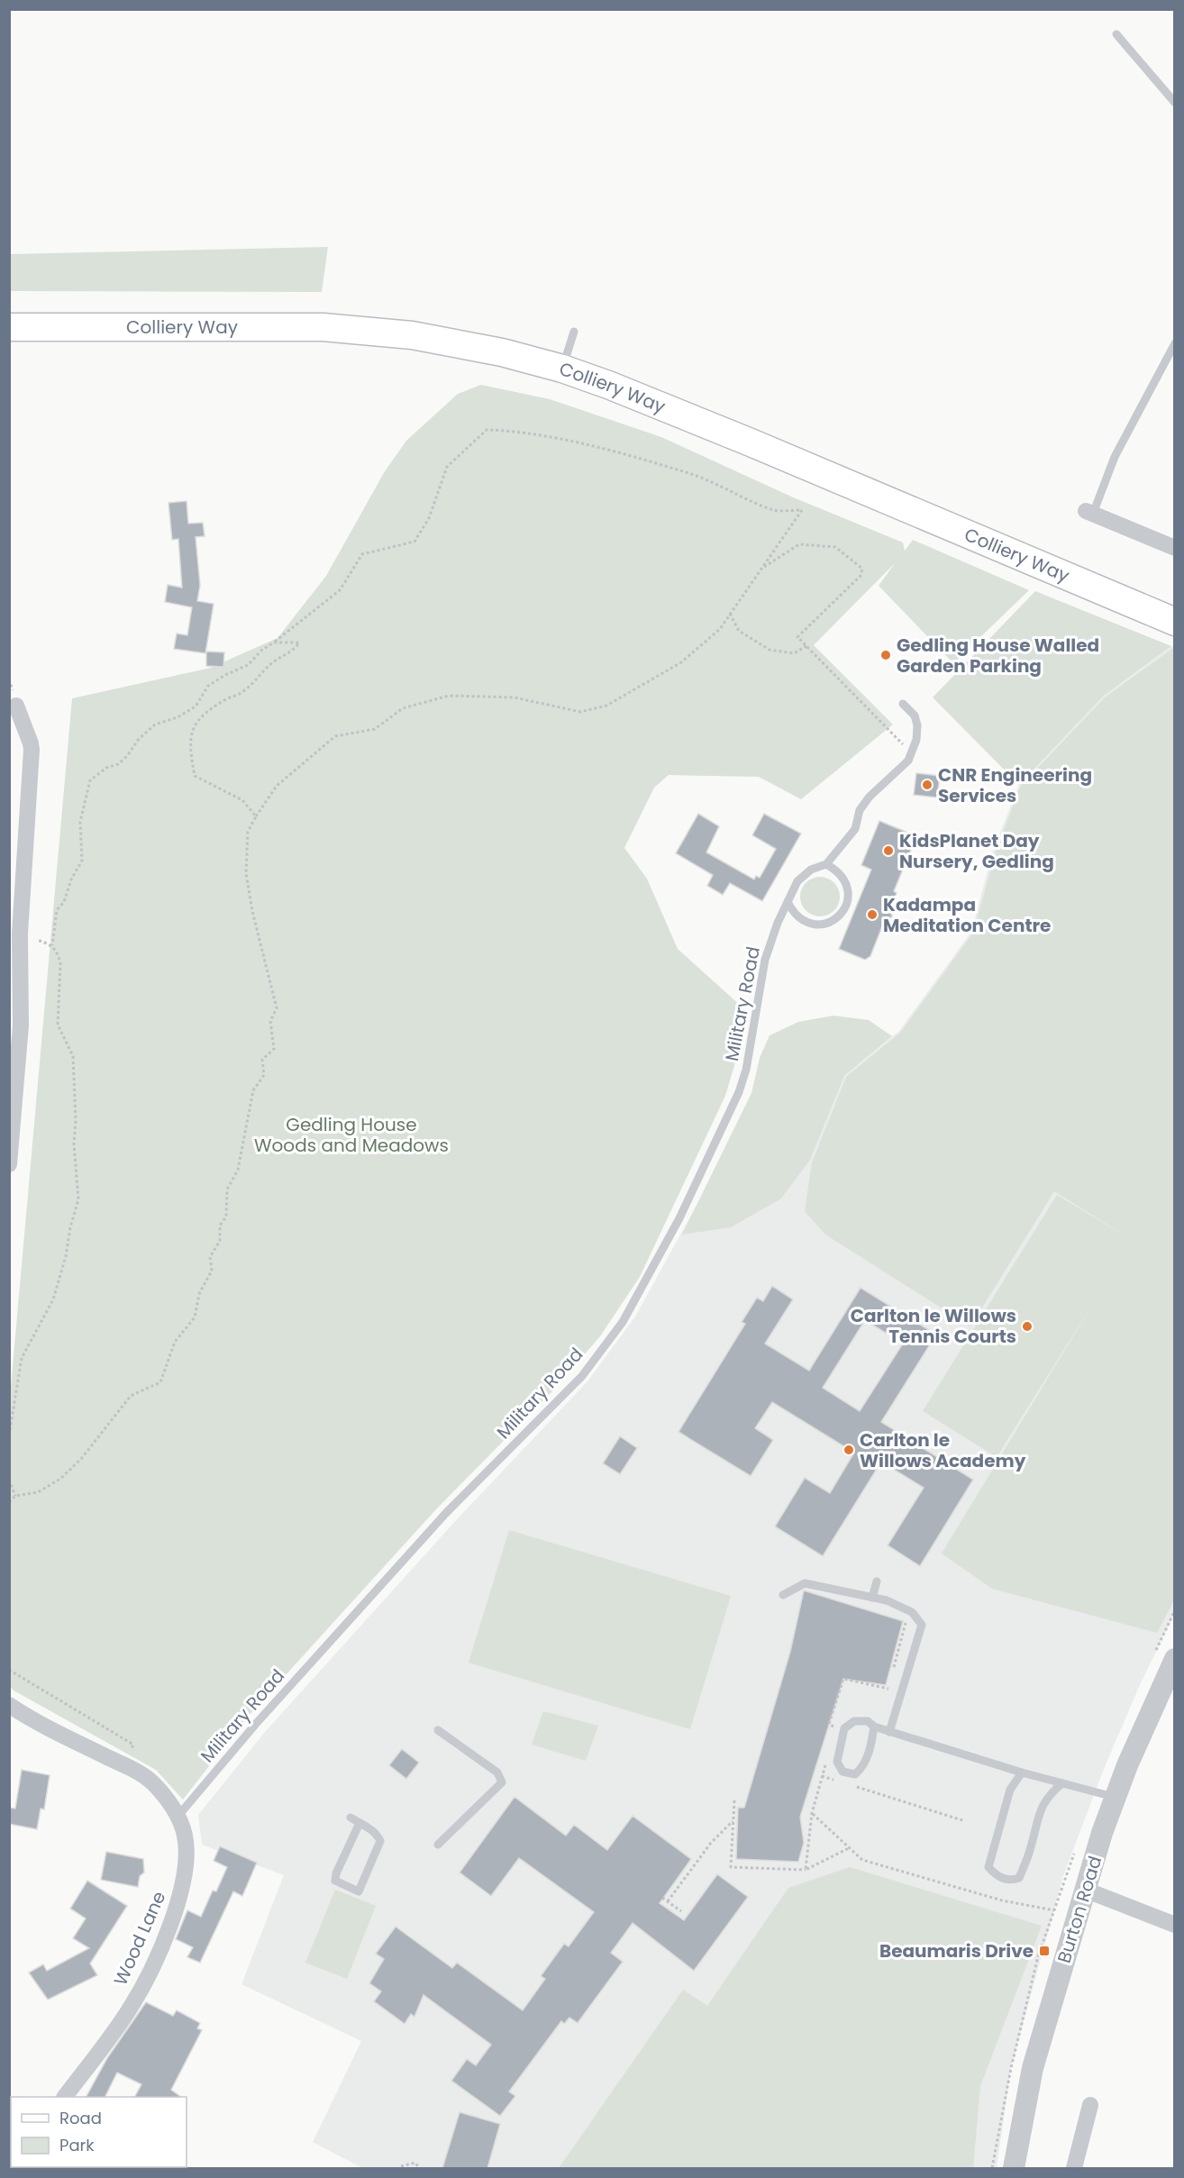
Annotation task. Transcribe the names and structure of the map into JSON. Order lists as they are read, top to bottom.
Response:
{
  "streets": {
    "main road": ["Colliery Way"],
    "street": ["Burton Road", "Wood Lane"],
    "lane": ["Military Road"]
  },
  "crossings": [
    ["Military Road", "Wood Lane"]
  ],
  "parks": ["Gedling House Woods and Meadows"],
  "places": {
    "other": [
      "Gedling House Walled Garden Parking",
      "CNR Engineering Services",
      "KidsPlanet Day Nursery, Gedling",
      "Kadampa Meditation Centre",
      "Carlton le Willows Tennis Courts",
      "Carlton le Willows Academy"
    ],
    "transit": ["Beaumaris Drive"]
  },
  "legend": ["Road", "Park"]
}
